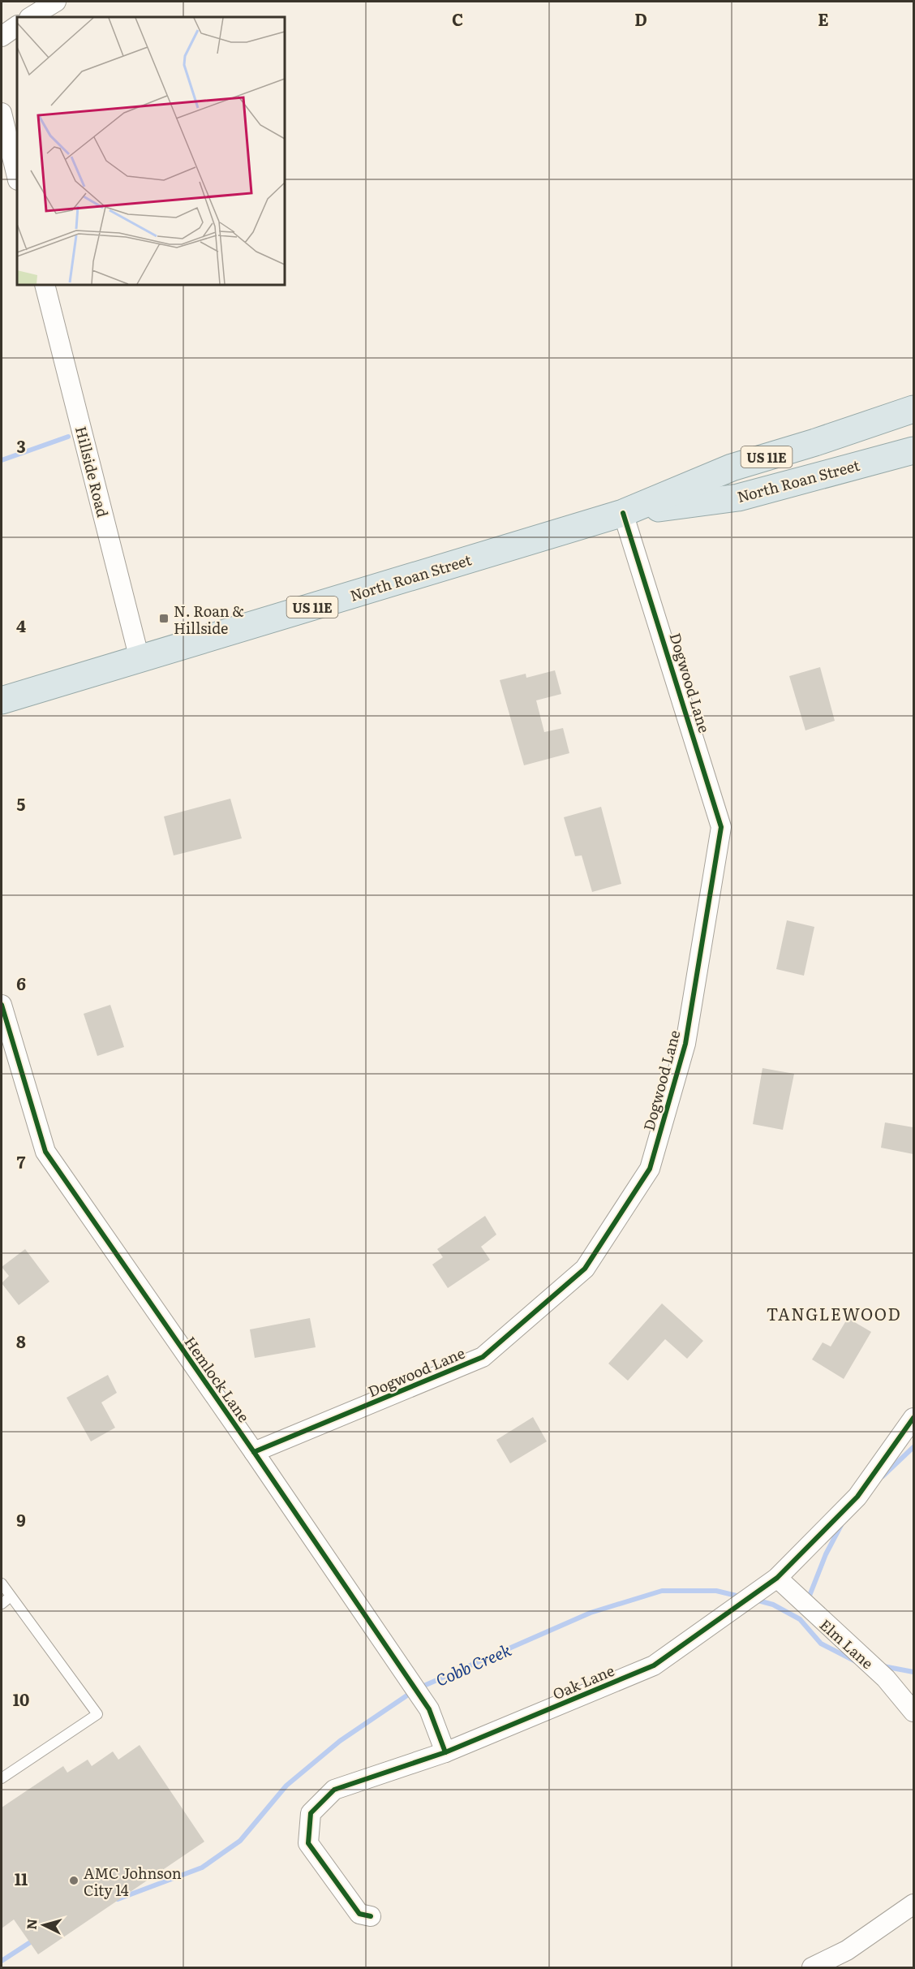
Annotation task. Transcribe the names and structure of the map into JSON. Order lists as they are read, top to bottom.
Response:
{
  "streets": {
    "main road": ["US 11E", "North Roan Street"],
    "street": [
      "Hillside Road",
      "Dogwood Lane",
      "Hemlock Lane",
      "Elm Lane",
      "Oak Lane"
    ]
  },
  "crossings": [
    ["Hillside Road", "North Roan Street"],
    ["North Roan Street", "Dogwood Lane"],
    ["Dogwood Lane", "Hemlock Lane"],
    ["Hemlock Lane", "Oak Lane"],
    ["Elm Lane", "Oak Lane"]
  ],
  "districts": ["TANGLEWOOD"],
  "water": ["Cobb Creek"],
  "places": {
    "transit": ["N. Roan & Hillside"],
    "other": ["AMC Johnson City 14"]
  },
  "north": "left",
  "grid": {
    "columns": ["C", "D", "E"],
    "rows": [
      "3",
      "4",
      "5",
      "6",
      "7",
      "8",
      "9",
      "10",
      "11"
    ]
  }
}
